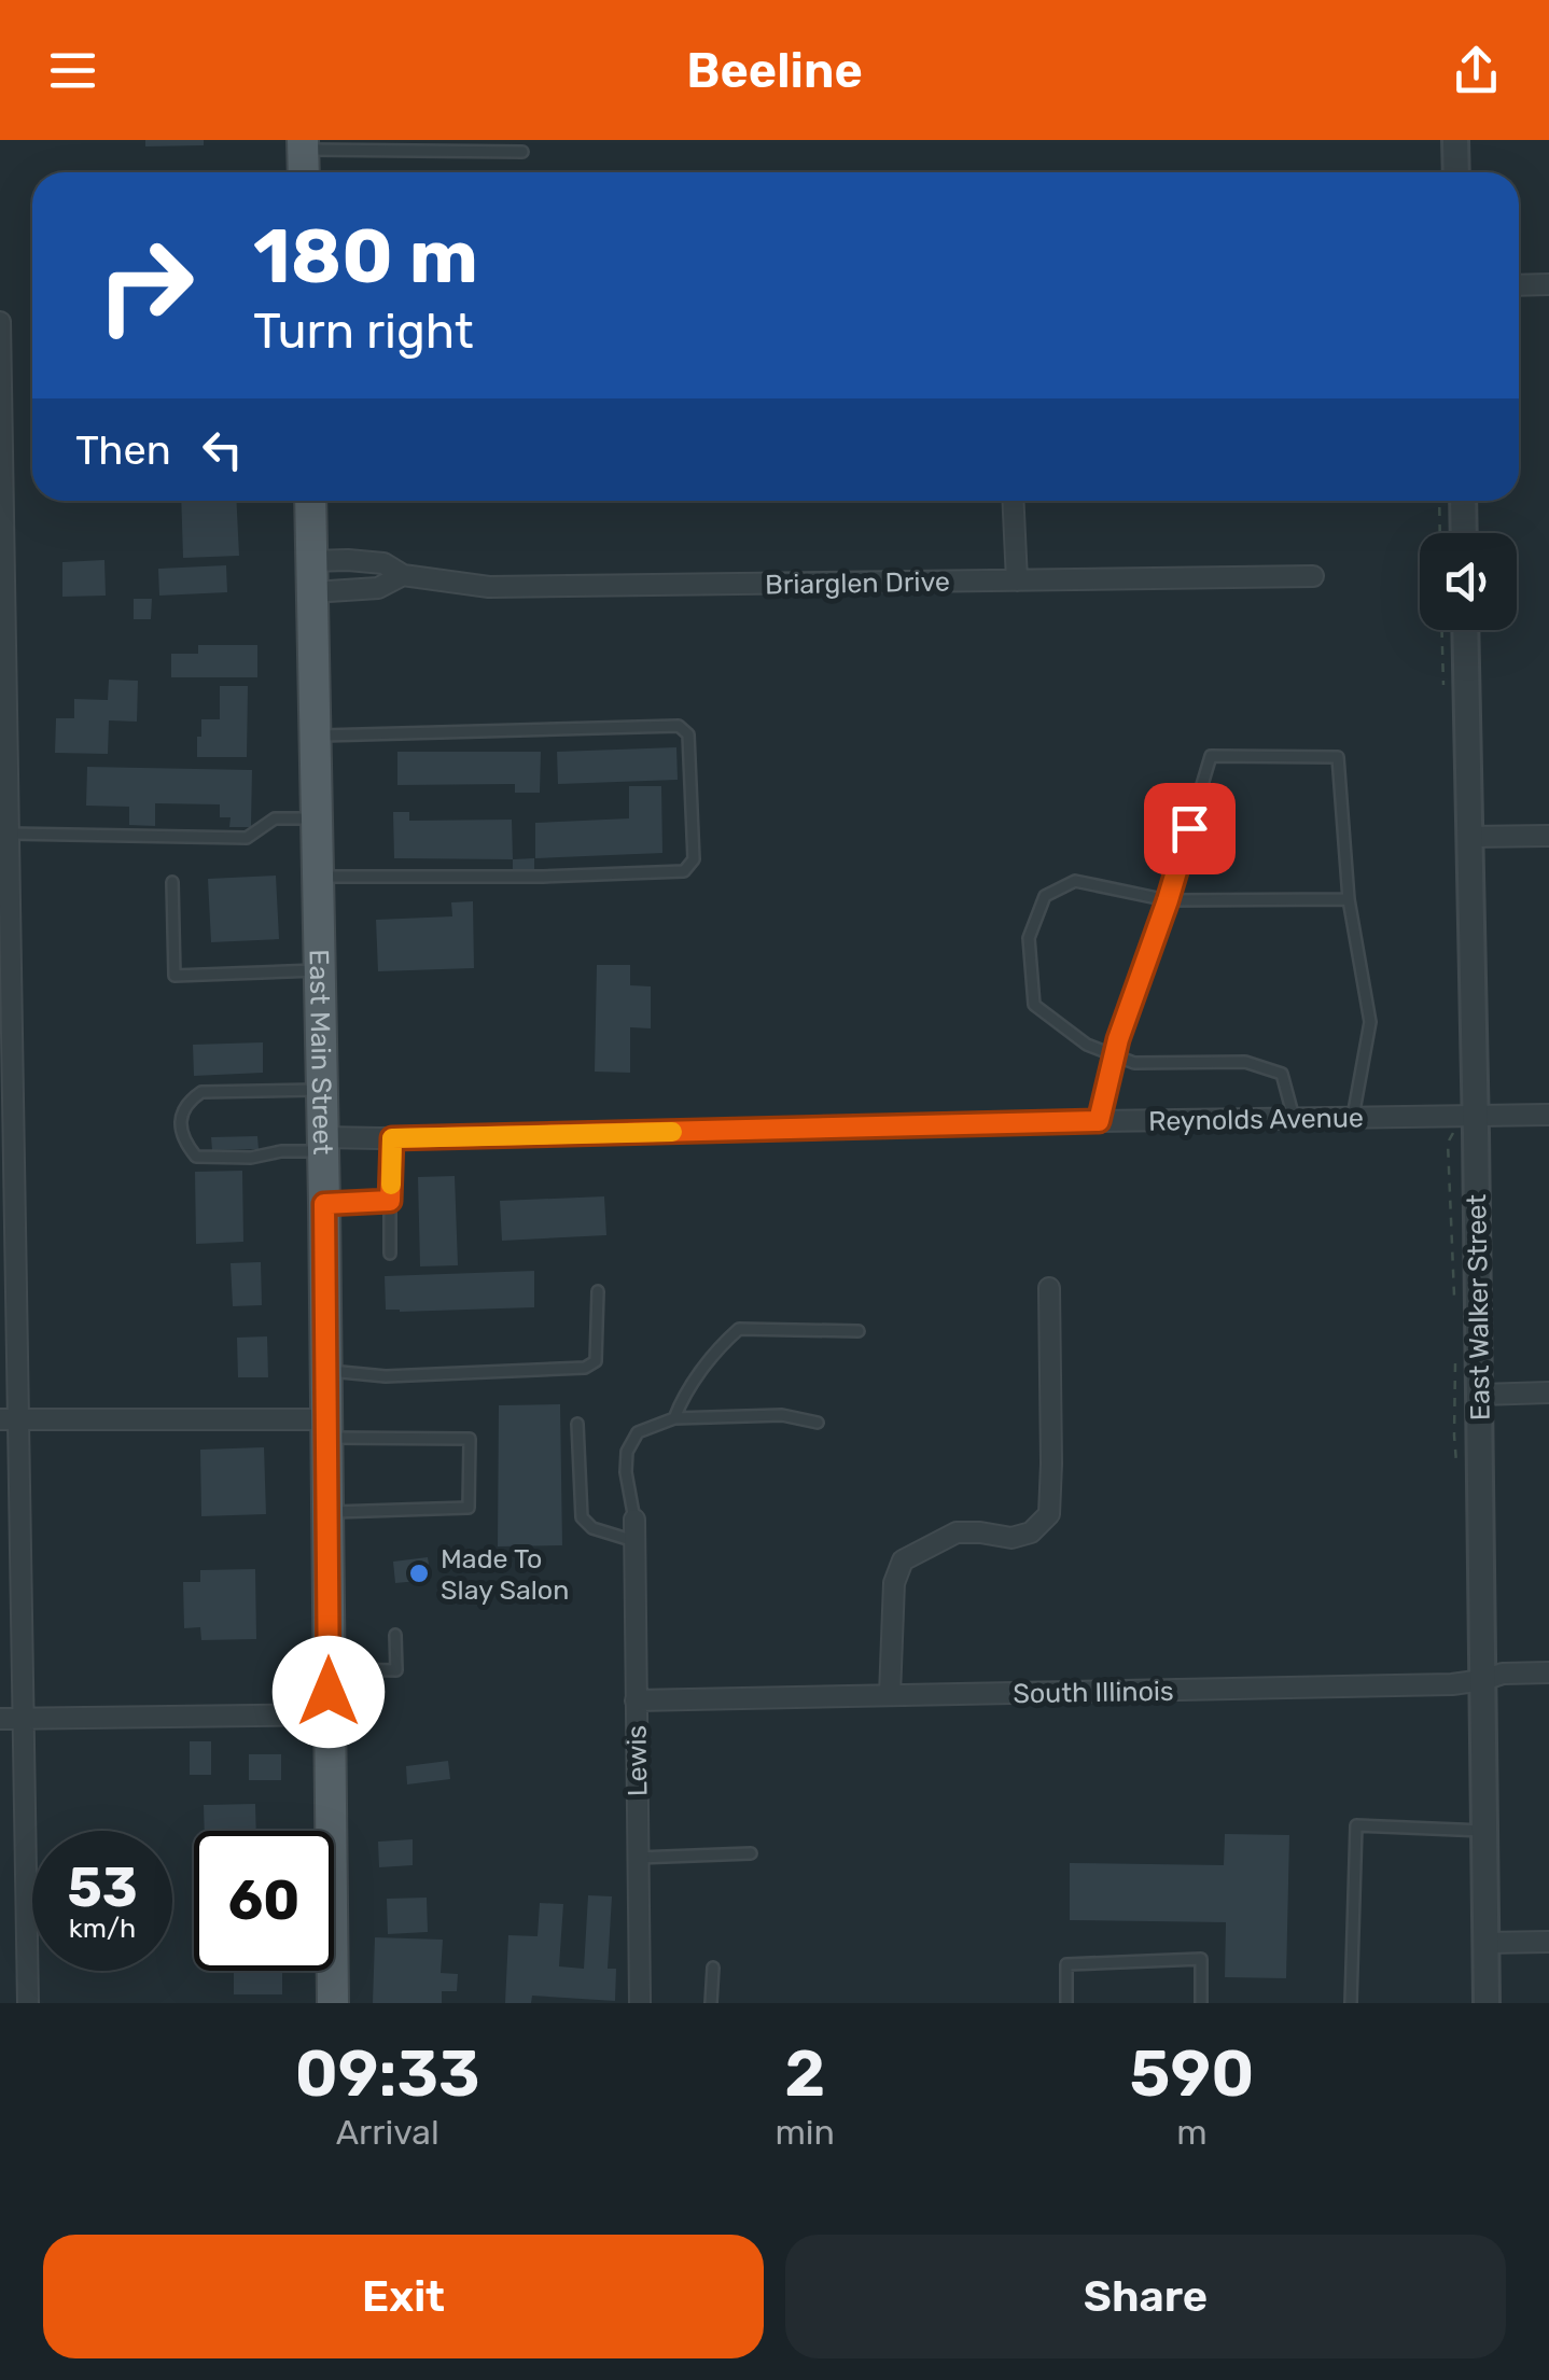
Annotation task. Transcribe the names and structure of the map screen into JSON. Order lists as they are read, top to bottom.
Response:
{
  "streets": {
    "main road": ["East Main Street"],
    "street": [
      "Briarglen Drive",
      "Reynolds Avenue",
      "East Walker Street",
      "South Illinois",
      "Lewis"
    ]
  },
  "crossings": [
    ["Briarglen Drive", "East Main Street"],
    ["East Main Street", "Reynolds Avenue"],
    ["Reynolds Avenue", "East Walker Street"],
    ["East Walker Street", "South Illinois"],
    ["South Illinois", "Lewis"]
  ],
  "places": ["Made To Slay Salon"],
  "page": {
    "header": "Beeline",
    "turn": ["180 m", "Turn right"],
    "then": "Then",
    "speed": "53 km/h",
    "limit": "60",
    "eta": [
      "09:33",
      "Arrival",
      "2",
      "min",
      "590",
      "m"
    ],
    "buttons": ["Exit", "Share"]
  }
}
